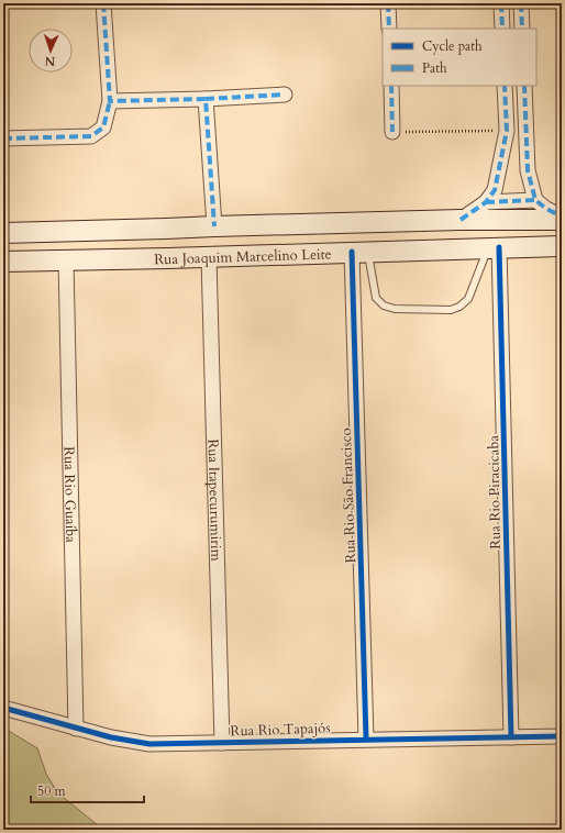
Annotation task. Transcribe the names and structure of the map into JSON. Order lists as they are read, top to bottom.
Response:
{
  "streets": {
    "main road": ["Rua Joaquim Marcelino Leite"],
    "street": [
      "Rua Rio Piracicaba",
      "Rua Rio Guaíba",
      "Rua Rio São Francisco",
      "Rua Itapecurumirim",
      "Rua Rio Tapajós"
    ]
  },
  "crossings": [
    ["Rua Joaquim Marcelino Leite", "Rua Rio Piracicaba"],
    ["Rua Joaquim Marcelino Leite", "Rua Rio Guaíba"],
    ["Rua Joaquim Marcelino Leite", "Rua Rio São Francisco"],
    ["Rua Joaquim Marcelino Leite", "Rua Itapecurumirim"],
    ["Rua Rio Piracicaba", "Rua Rio Tapajós"],
    ["Rua Rio Guaíba", "Rua Rio Tapajós"],
    ["Rua Rio São Francisco", "Rua Rio Tapajós"],
    ["Rua Itapecurumirim", "Rua Rio Tapajós"]
  ],
  "legend": ["Cycle path", "Path"],
  "scale_bar": "50 m",
  "north": "bottom"
}
